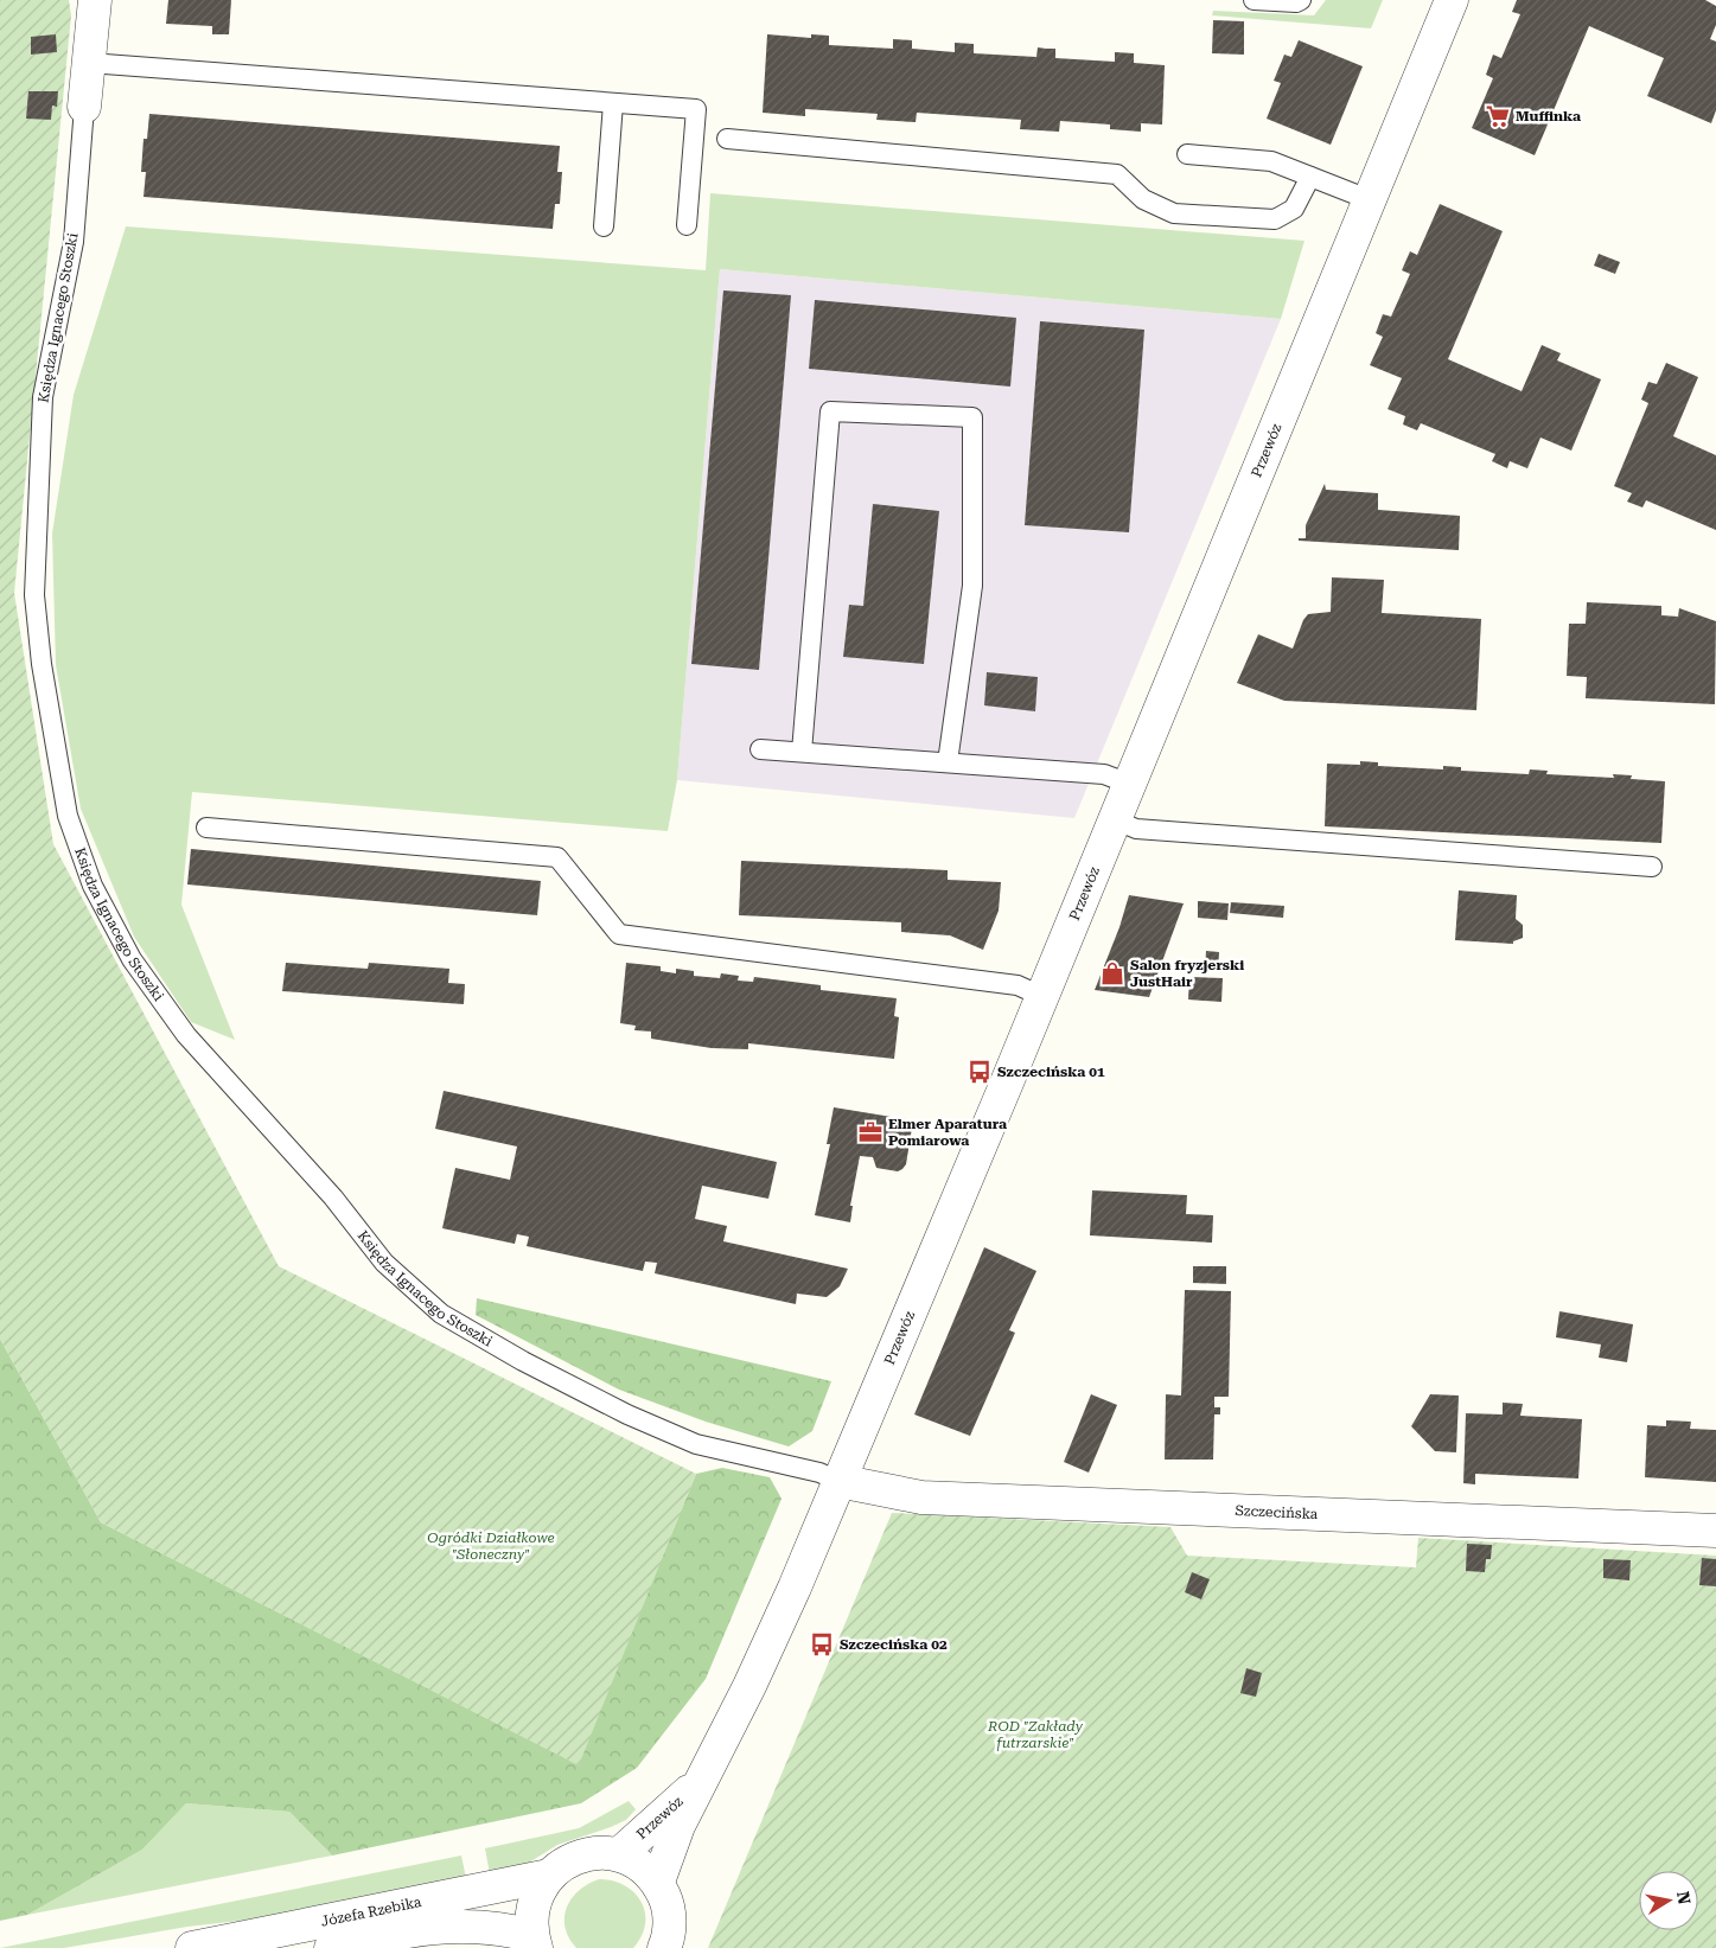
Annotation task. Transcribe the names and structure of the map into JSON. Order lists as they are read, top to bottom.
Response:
{
  "streets": {
    "street": [
      "Księdza Ignacego Stoszki",
      "Przewóz",
      "Szczecińska",
      "Józefa Rzebika"
    ]
  },
  "crossings": [
    ["Księdza Ignacego Stoszki", "Przewóz"],
    ["Księdza Ignacego Stoszki", "Szczecińska"],
    ["Przewóz", "Szczecińska"]
  ],
  "parks": ["Ogródki Działkowe \"Słoneczny\"", "ROD \"Zakłady futrzarskie\""],
  "places": {
    "supermarket": ["Muffinka"],
    "shop": ["Salon fryzjerski JustHair"],
    "bus stop": ["Szczecińska 01", "Szczecińska 02"],
    "office": ["Elmer Aparatura Pomiarowa"]
  },
  "north": "right"
}
